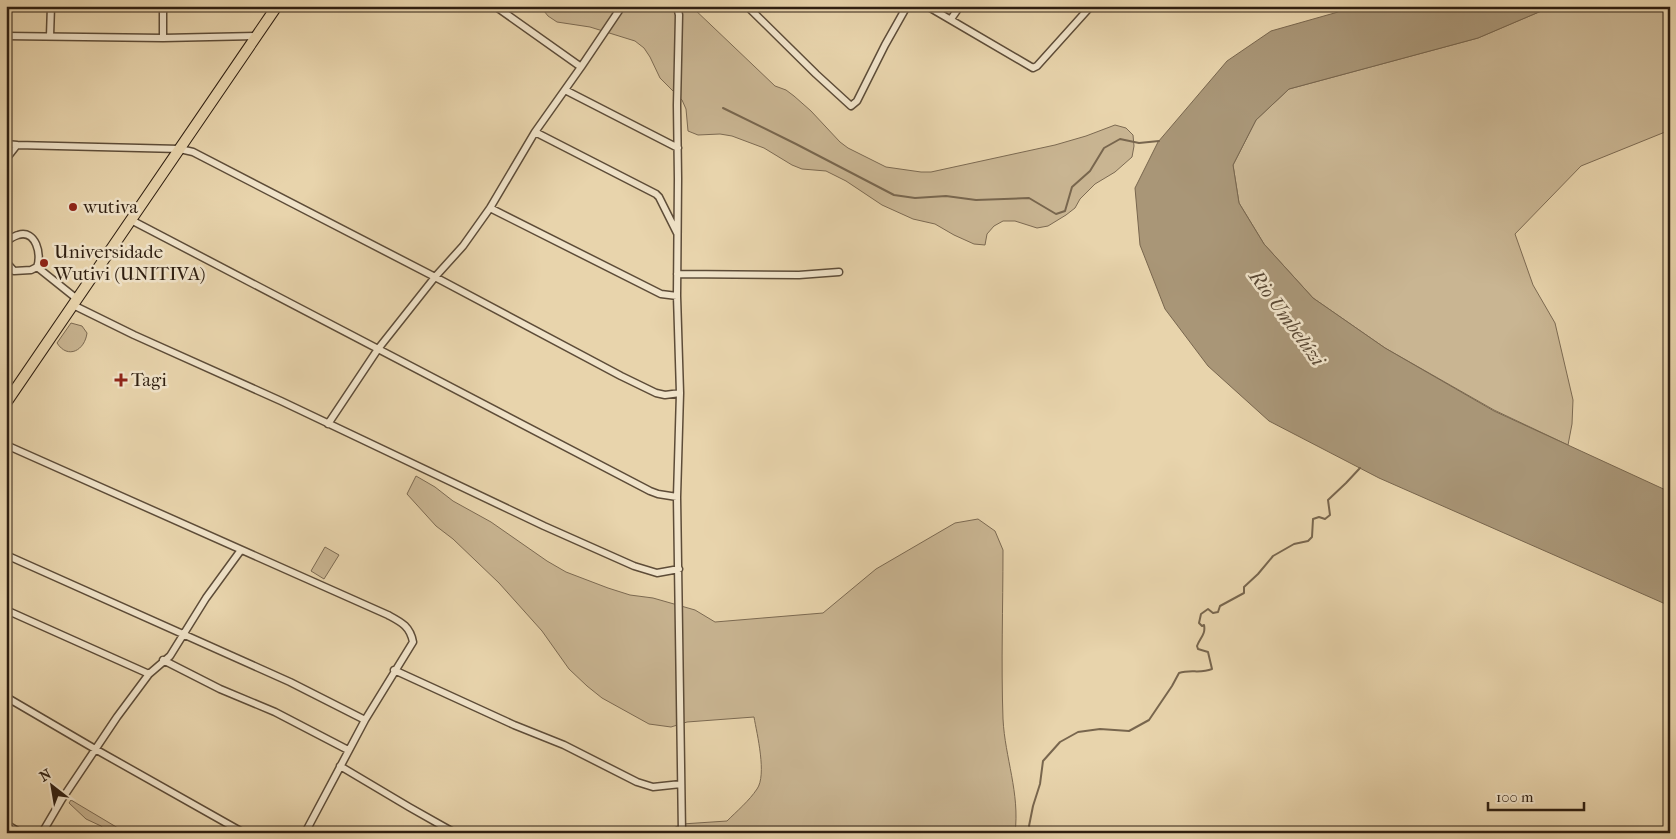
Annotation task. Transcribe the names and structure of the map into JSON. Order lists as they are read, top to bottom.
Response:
{
  "water": ["Rio Umbelúzi"],
  "places": {
    "other": ["wutiva", "Universidade Wutivi (UNITIVA)"],
    "health": ["Tagi"]
  },
  "scale_bar": "100 m",
  "north": "top left"
}
